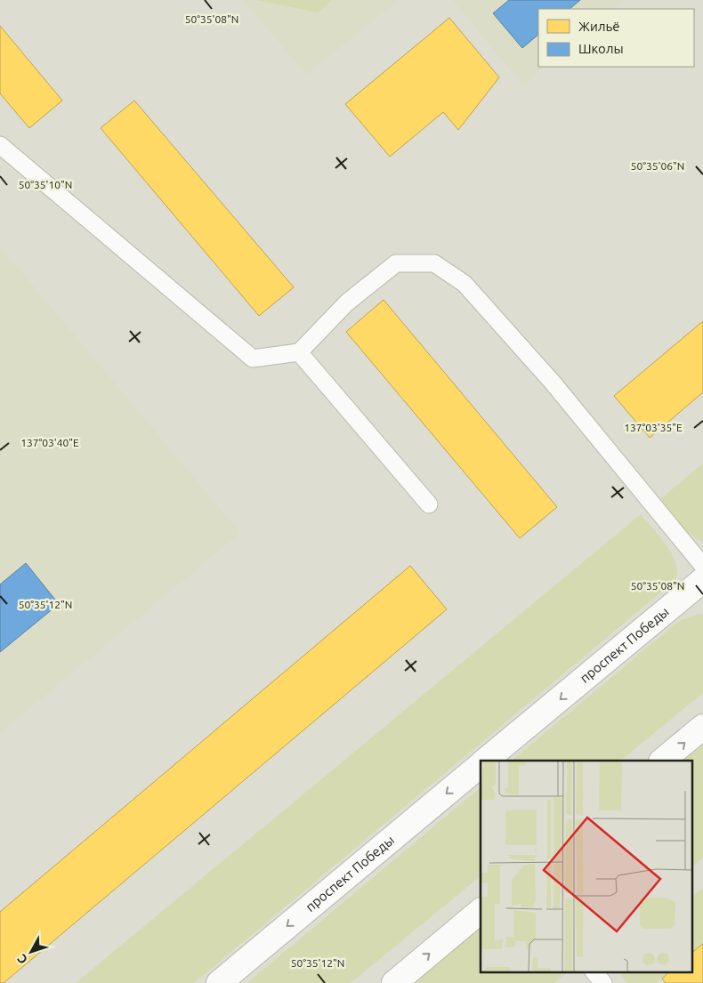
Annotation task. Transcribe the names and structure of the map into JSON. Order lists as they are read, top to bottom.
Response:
{
  "streets": {
    "main road": ["проспект Победы"]
  },
  "one_way": ["проспект Победы"],
  "legend": ["Жильё", "Школы"],
  "north": "bottom left",
  "coordinates": [
    "50°35'08\"N",
    "50°35'06\"N",
    "50°35'10\"N",
    "137°03'35\"E",
    "137°03'40\"E",
    "50°35'12\"N"
  ]
}
